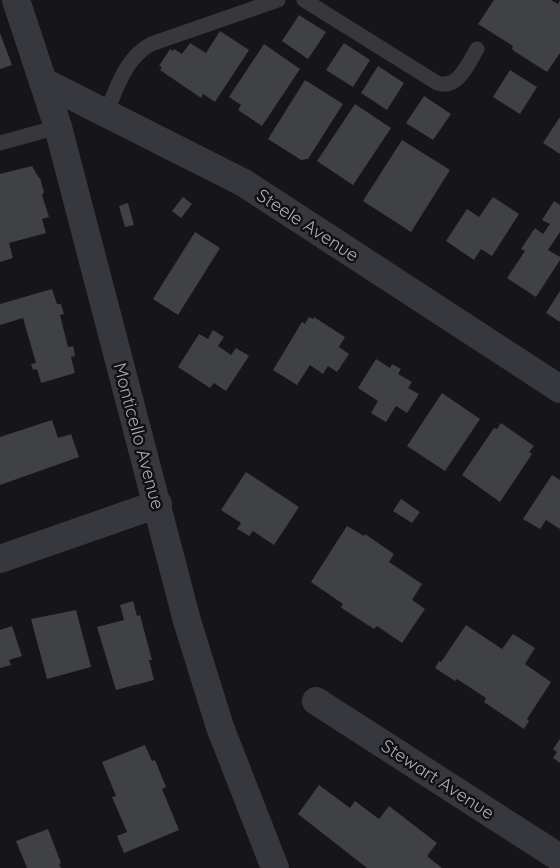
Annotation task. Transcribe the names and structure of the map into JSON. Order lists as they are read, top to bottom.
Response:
{
  "streets": {
    "street": ["Steele Avenue", "Monticello Avenue", "Stewart Avenue"]
  },
  "crossings": [
    ["Steele Avenue", "Monticello Avenue"]
  ]
}
